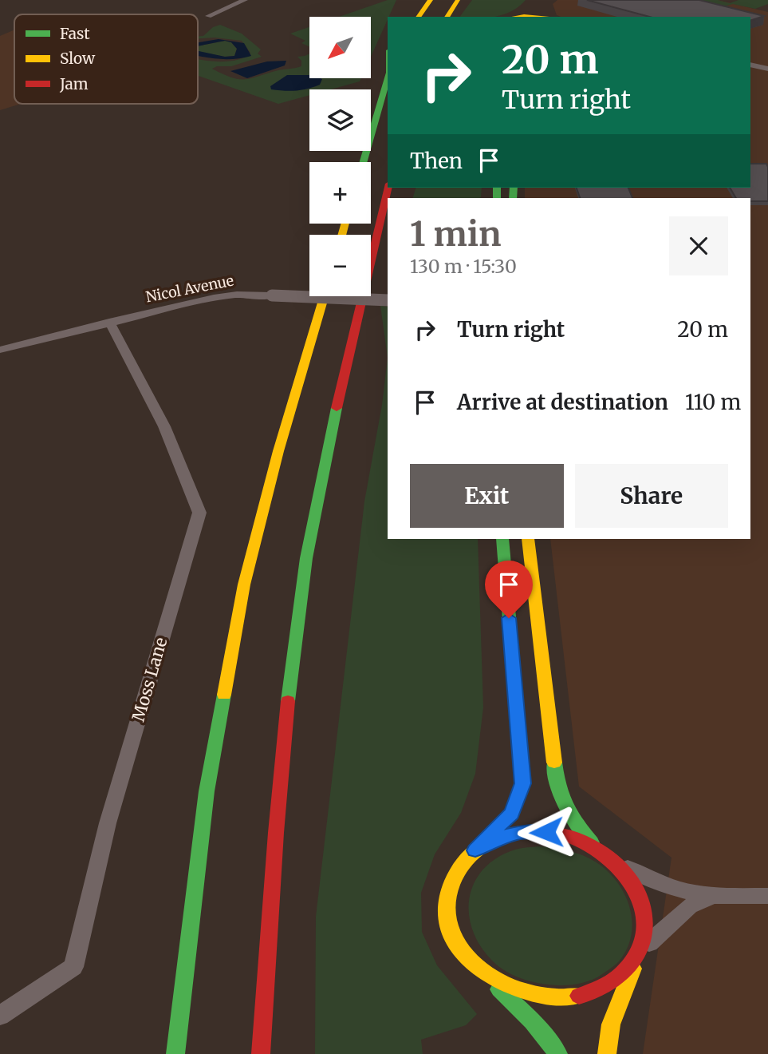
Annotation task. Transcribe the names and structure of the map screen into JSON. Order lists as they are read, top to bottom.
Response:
{
  "streets": {
    "street": ["Nicol Avenue", "Moss Lane"]
  },
  "crossings": [
    ["Nicol Avenue", "Moss Lane"]
  ],
  "legend": ["Fast", "Slow", "Jam"],
  "north": "bottom left",
  "page": {
    "map_buttons": ["+", "−"],
    "turn": ["20 m", "Turn right"],
    "then": "Then",
    "heading": ["1 min", "130 m · 15:30"],
    "list": [
      {
        "name": "Turn right",
        "value": "20 m"
      },
      {
        "name": "Arrive at destination",
        "value": "110 m"
      }
    ],
    "buttons": ["Exit", "Share"]
  }
}
